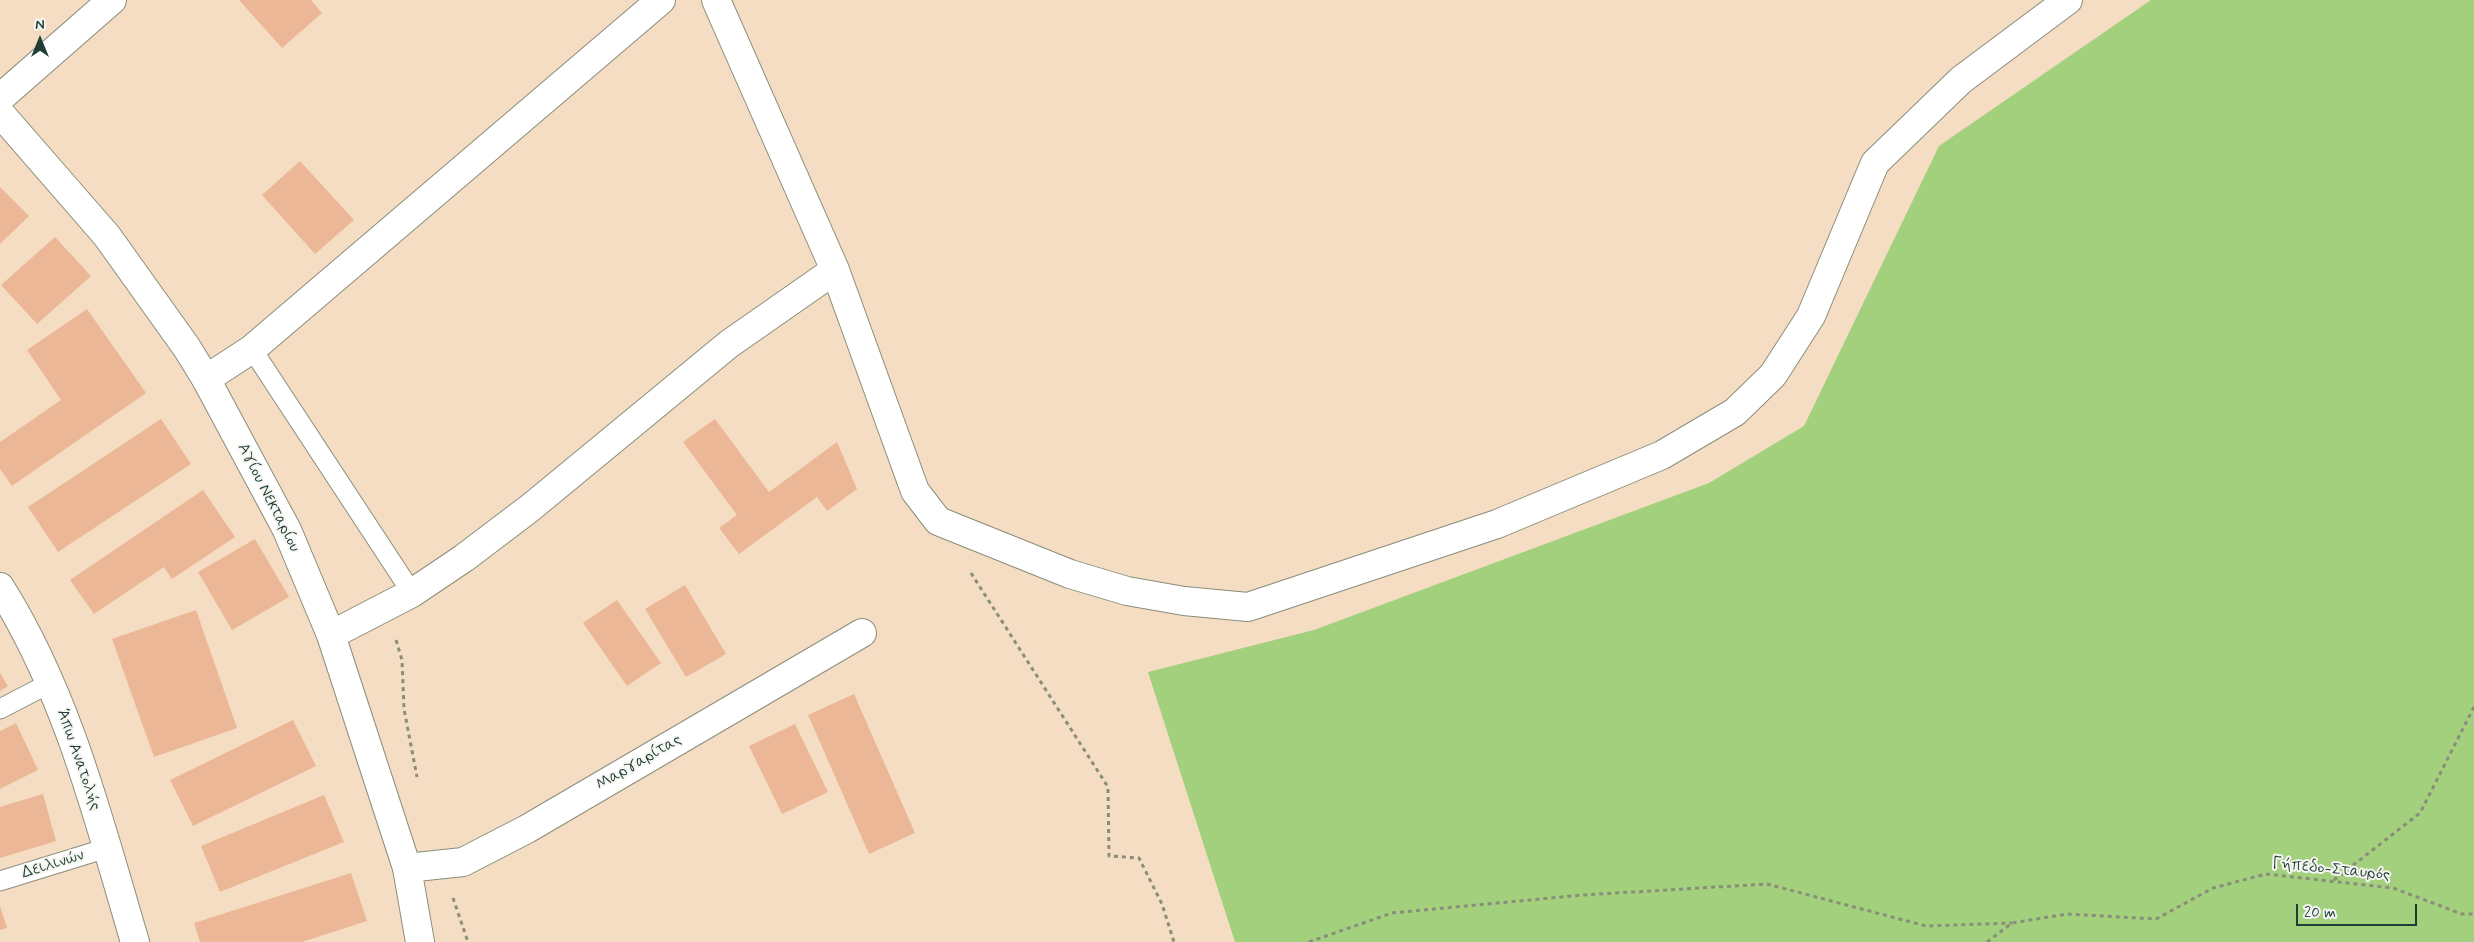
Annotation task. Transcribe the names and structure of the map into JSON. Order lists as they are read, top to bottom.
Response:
{
  "streets": {
    "street": ["Αγίου Νεκταρίου", "Άπω Ανατολής", "Μαργαρίτας"],
    "lane": ["Δειλινών"],
    "path": ["Γήπεδο-Σταυρός"]
  },
  "crossings": [
    ["Αγίου Νεκταρίου", "Μαργαρίτας"],
    ["Άπω Ανατολής", "Δειλινών"]
  ],
  "scale_bar": "20 m",
  "north": "top"
}
